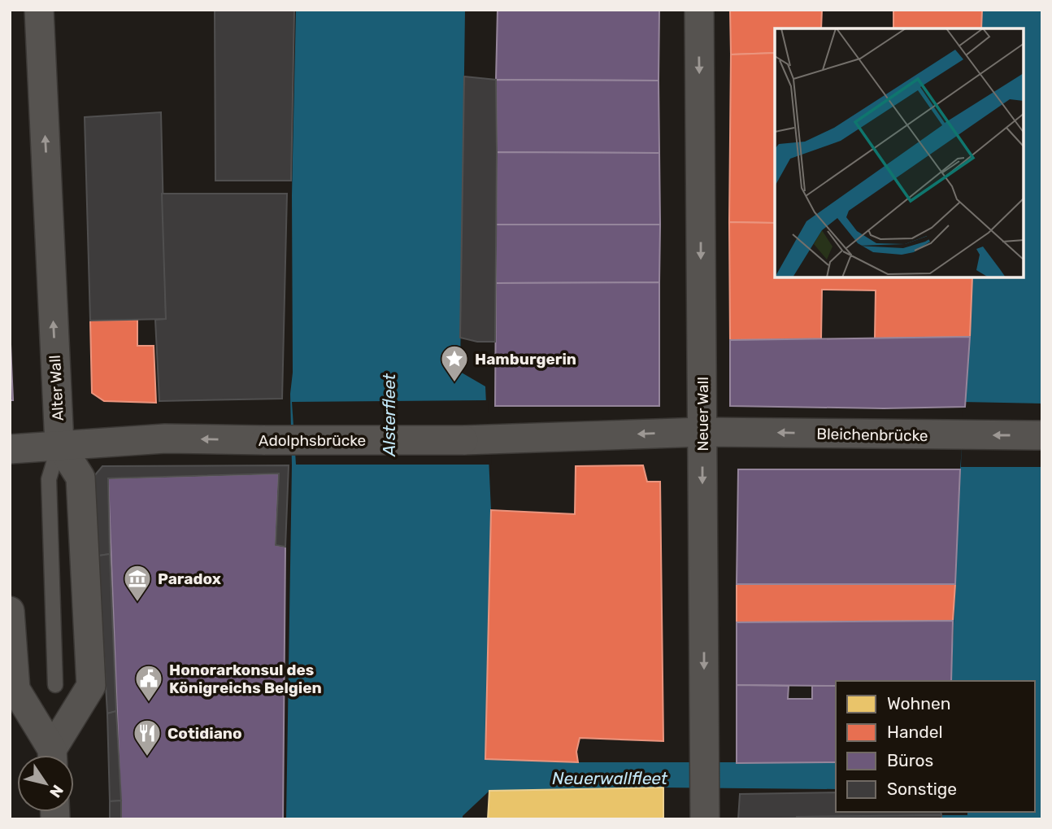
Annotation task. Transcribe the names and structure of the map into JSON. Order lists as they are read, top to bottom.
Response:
{
  "streets": {
    "street": [
      "Alter Wall",
      "Neuer Wall",
      "Bleichenbrücke",
      "Adolphsbrücke"
    ]
  },
  "crossings": [
    ["Alter Wall", "Adolphsbrücke"],
    ["Neuer Wall", "Bleichenbrücke"],
    ["Neuer Wall", "Adolphsbrücke"],
    ["Bleichenbrücke", "Adolphsbrücke"]
  ],
  "one_way": [
    "Alter Wall",
    "Neuer Wall",
    "Bleichenbrücke",
    "Adolphsbrücke"
  ],
  "water": ["Alsterfleet", "Neuerwallfleet"],
  "places": {
    "place": ["Hamburgerin"],
    "museum": ["Paradox"],
    "public building": ["Honorarkonsul des Königreichs Belgien"],
    "restaurant": ["Cotidiano"]
  },
  "legend": [
    "Wohnen",
    "Handel",
    "Büros",
    "Sonstige"
  ],
  "north": "bottom right"
}
